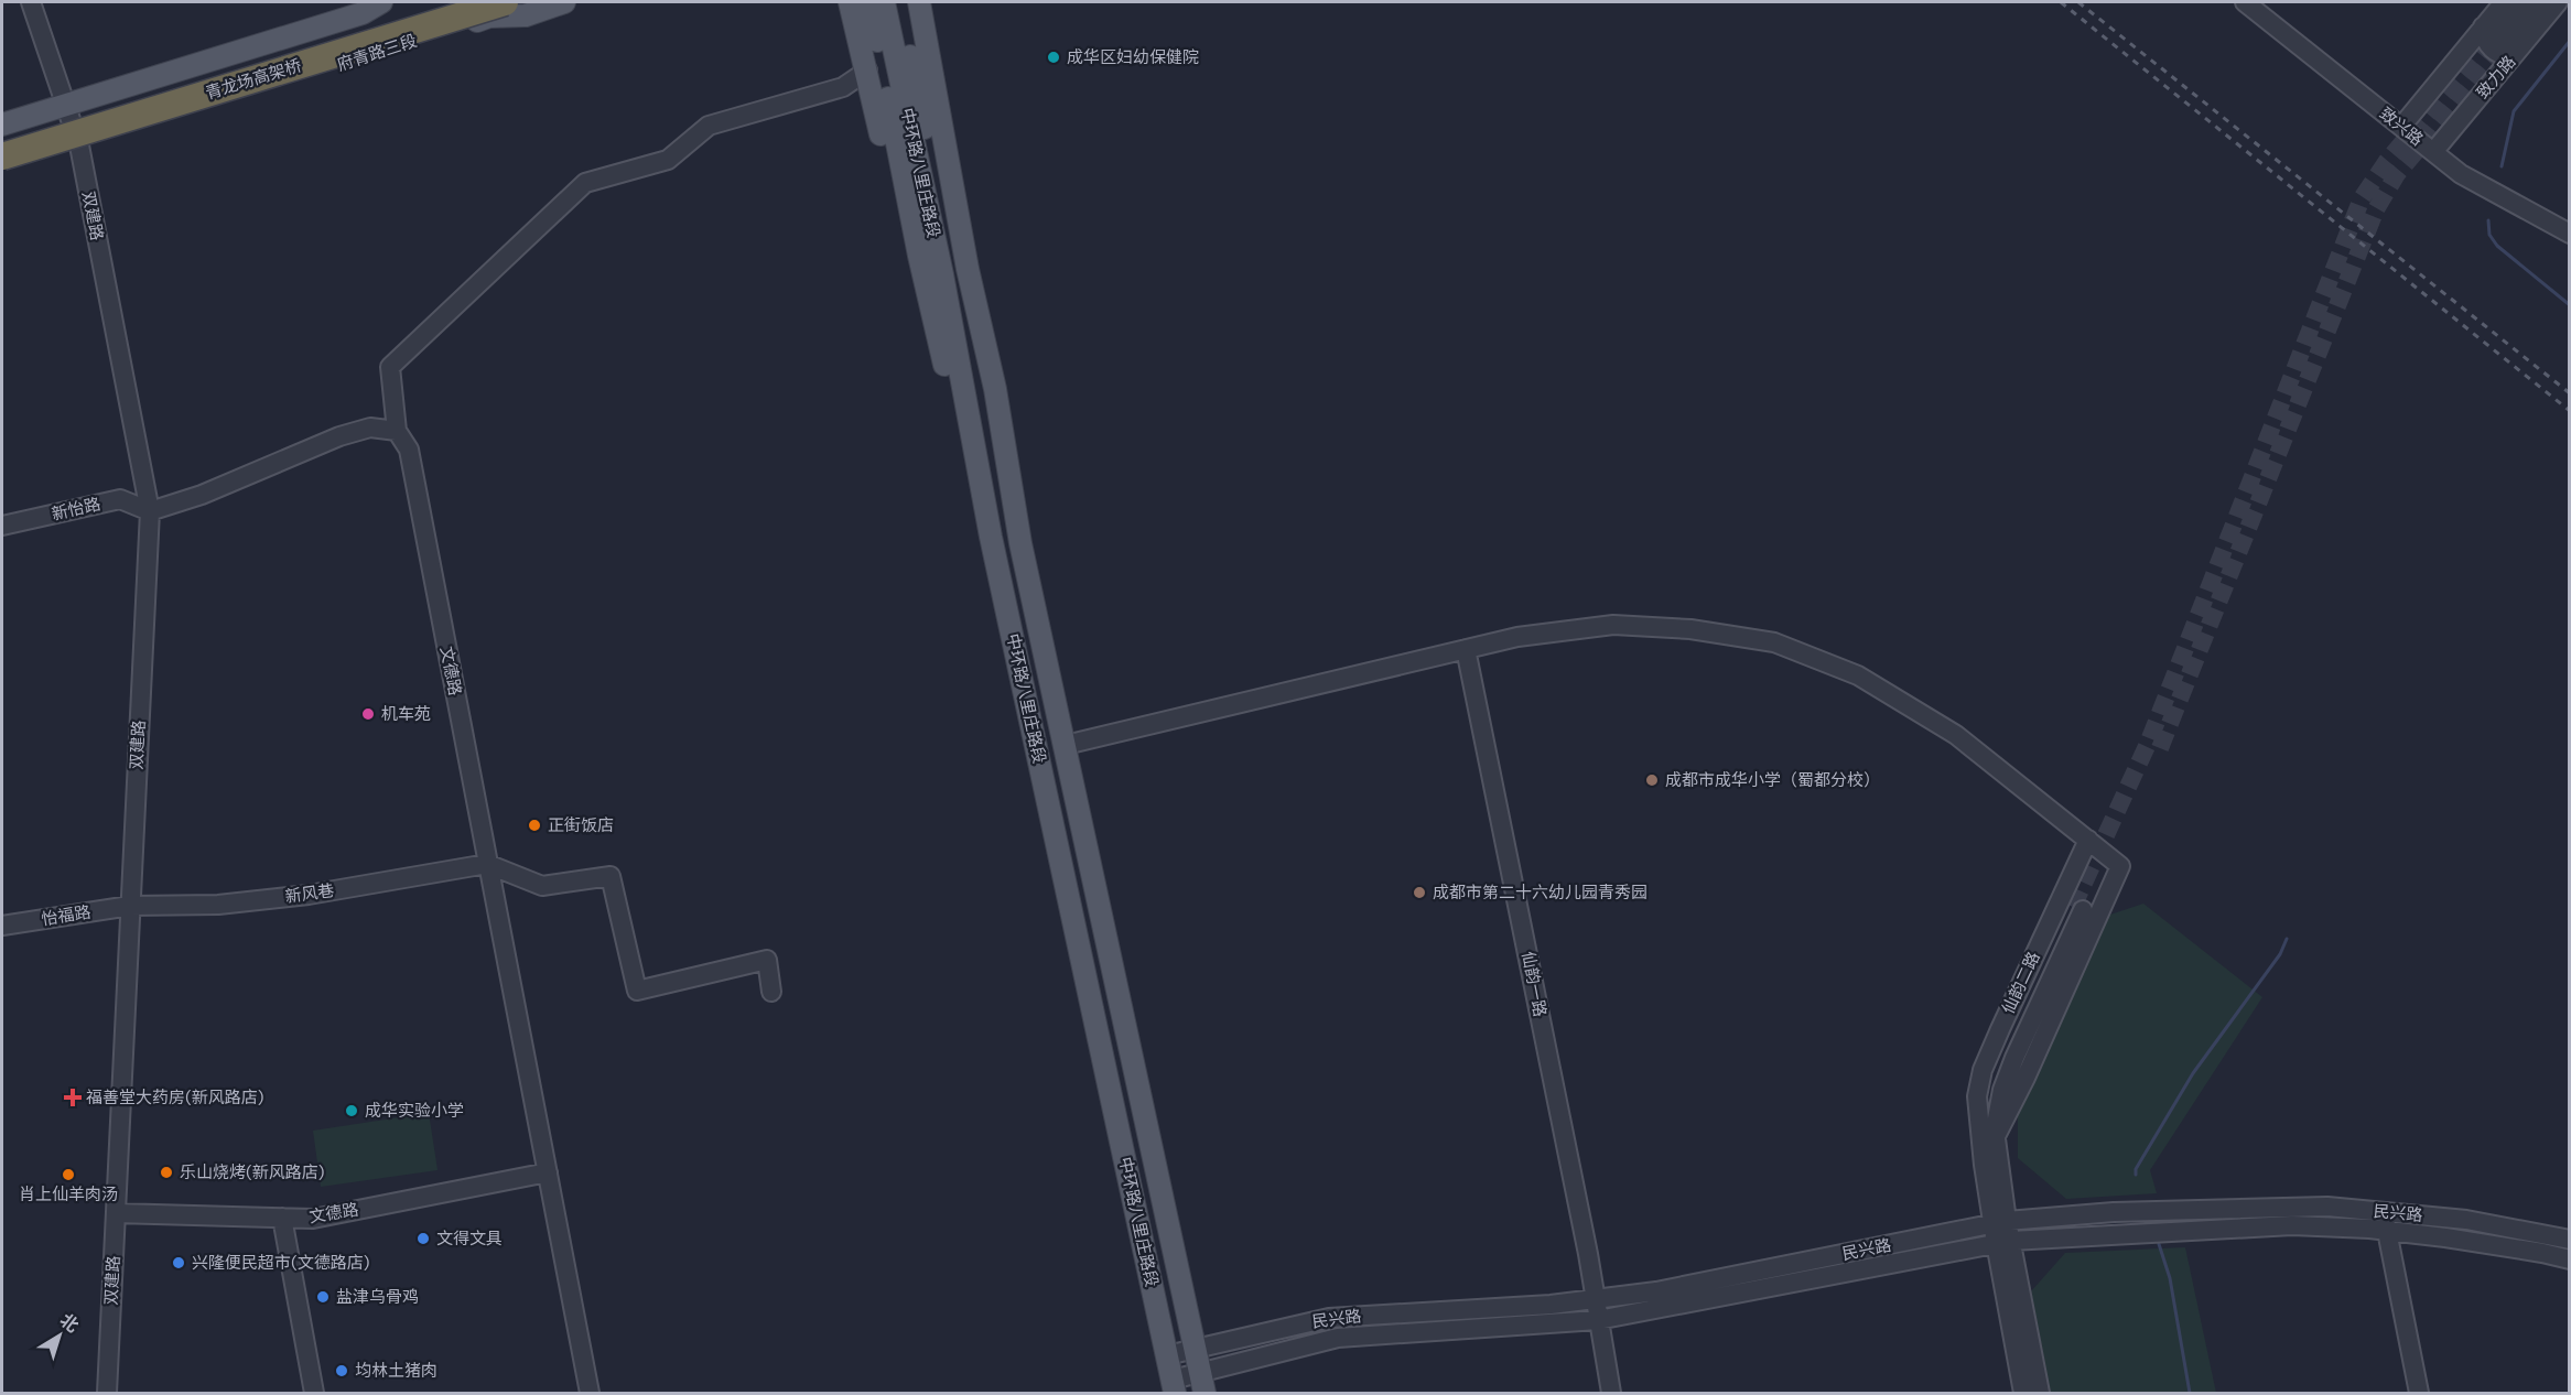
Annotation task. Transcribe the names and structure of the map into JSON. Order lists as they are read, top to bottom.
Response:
{
  "streets": {
    "highway": ["青龙场高架桥"],
    "main road": ["府青路三段", "中环路八里庄路段"],
    "street": [
      "致力路",
      "致兴路",
      "双建路",
      "新怡路",
      "文德路",
      "新风巷",
      "怡福路",
      "仙韵二路",
      "仙韵一路",
      "民兴路"
    ]
  },
  "crossings": [
    ["府青路三段", "青龙场高架桥"],
    ["府青路三段", "双建路"],
    ["致力路", "致兴路"],
    ["中环路八里庄路段", "民兴路"],
    ["双建路", "新怡路"],
    ["双建路", "文德路"],
    ["双建路", "新风巷"],
    ["双建路", "怡福路"],
    ["文德路", "新风巷"],
    ["新风巷", "怡福路"],
    ["仙韵二路", "民兴路"],
    ["仙韵一路", "民兴路"]
  ],
  "places": {
    "other": [
      "成华区妇幼保健院",
      "机车苑",
      "成都市成华小学（蜀都分校）",
      "正街饭店",
      "成都市第二十六幼儿园青秀园",
      "成华实验小学",
      "乐山烧烤(新风路店)",
      "肖上仙羊肉汤",
      "文得文具",
      "兴隆便民超市(文德路店)",
      "盐津乌骨鸡",
      "均林土猪肉"
    ],
    "health": ["福善堂大药房(新风路店)"]
  },
  "north": "top right"
}
